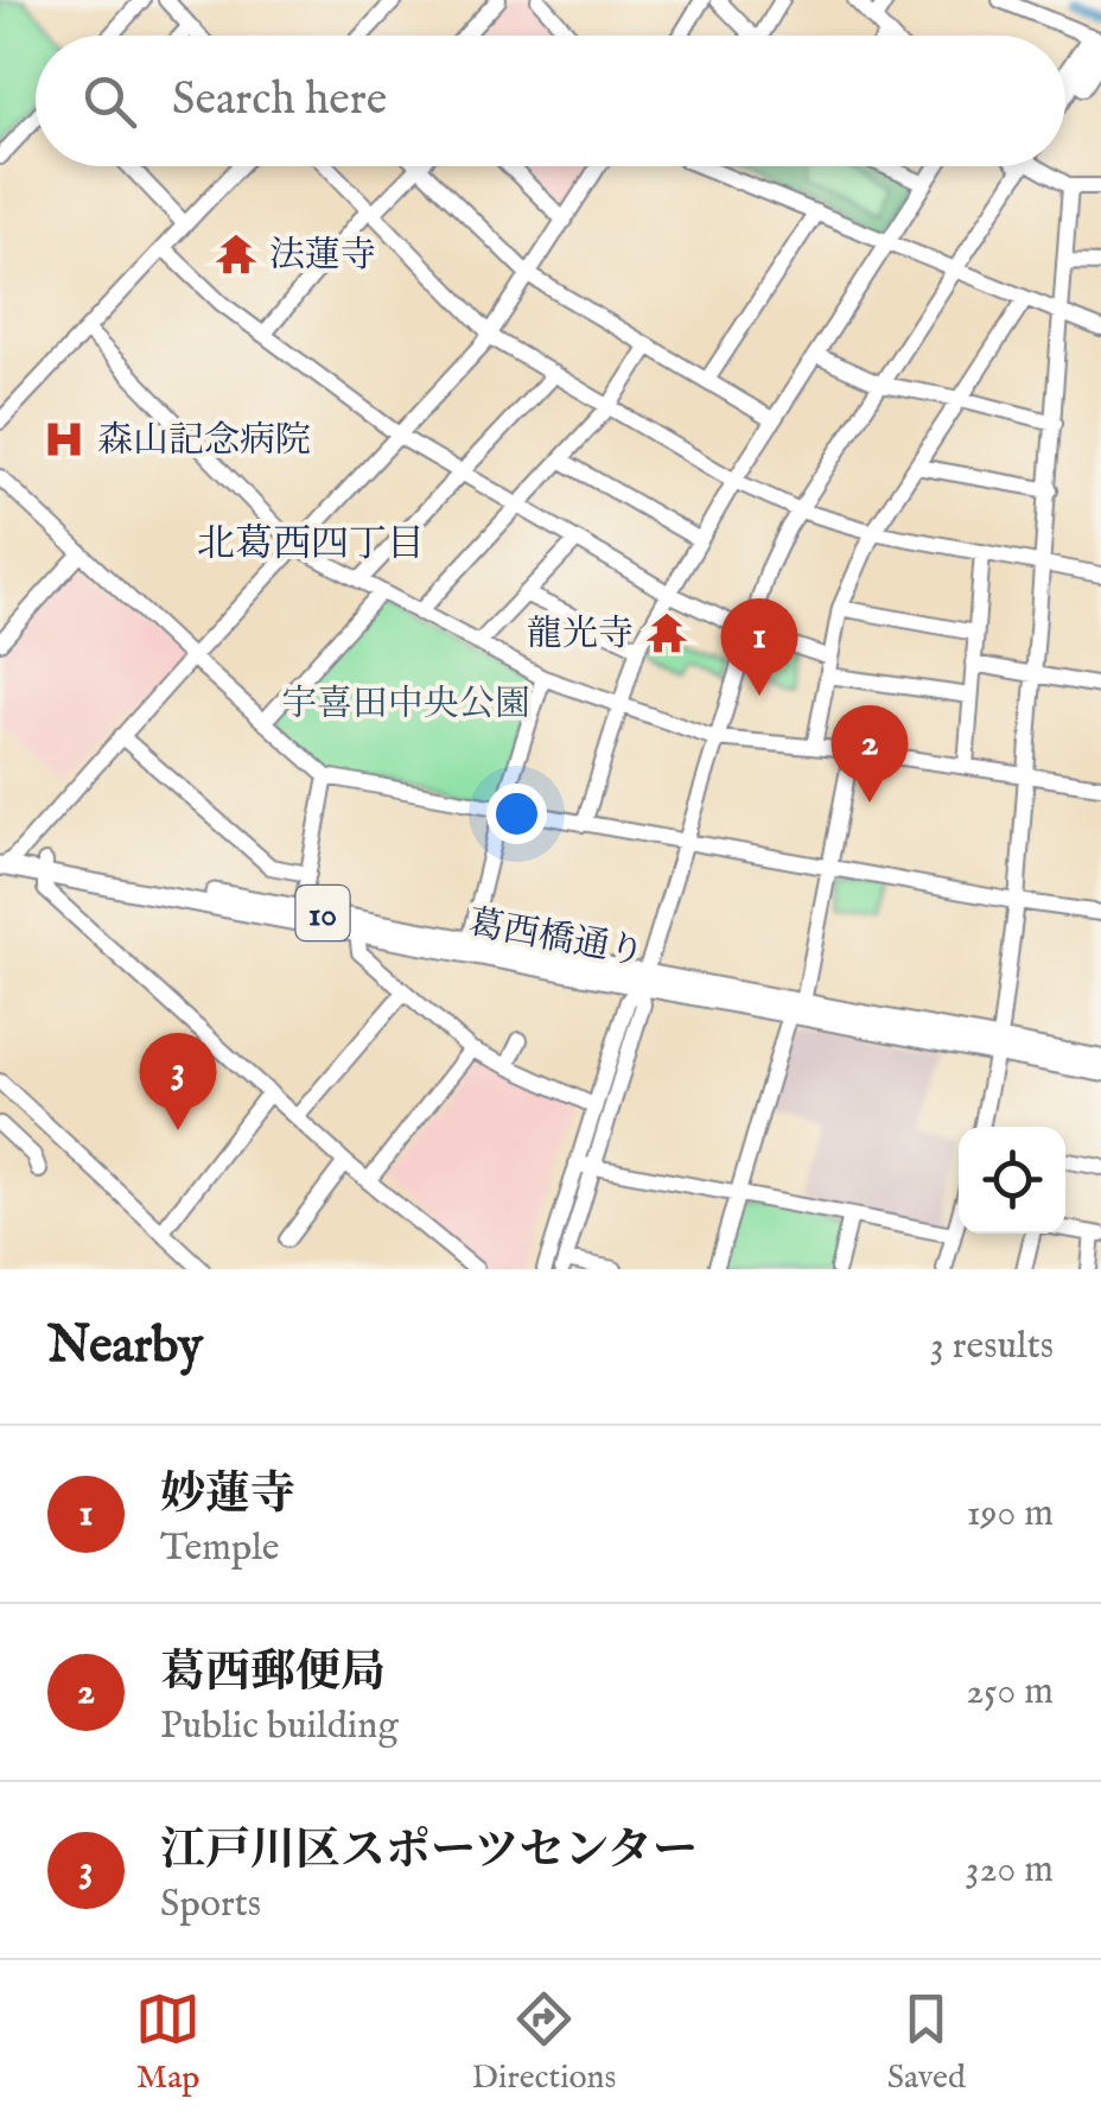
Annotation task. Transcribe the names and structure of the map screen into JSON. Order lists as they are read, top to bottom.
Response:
{
  "streets": {
    "main road": ["10", "葛西橋通り"]
  },
  "districts": ["北葛西四丁目"],
  "parks": ["宇喜田中央公園"],
  "places": {
    "temple": ["法蓮寺", "龍光寺"],
    "hospital": ["森山記念病院"]
  },
  "page": {
    "search": "Search here",
    "pins": ["1", "2", "3"],
    "heading": ["Nearby", "3 results"],
    "list": [
      {
        "mark": "1",
        "name": "妙蓮寺",
        "note": "Temple",
        "value": "190 m"
      },
      {
        "mark": "2",
        "name": "葛西郵便局",
        "note": "Public building",
        "value": "250 m"
      },
      {
        "mark": "3",
        "name": "江戸川区スポーツセンター",
        "note": "Sports",
        "value": "320 m"
      }
    ],
    "nav": ["Map", "Directions", "Saved"]
  }
}
